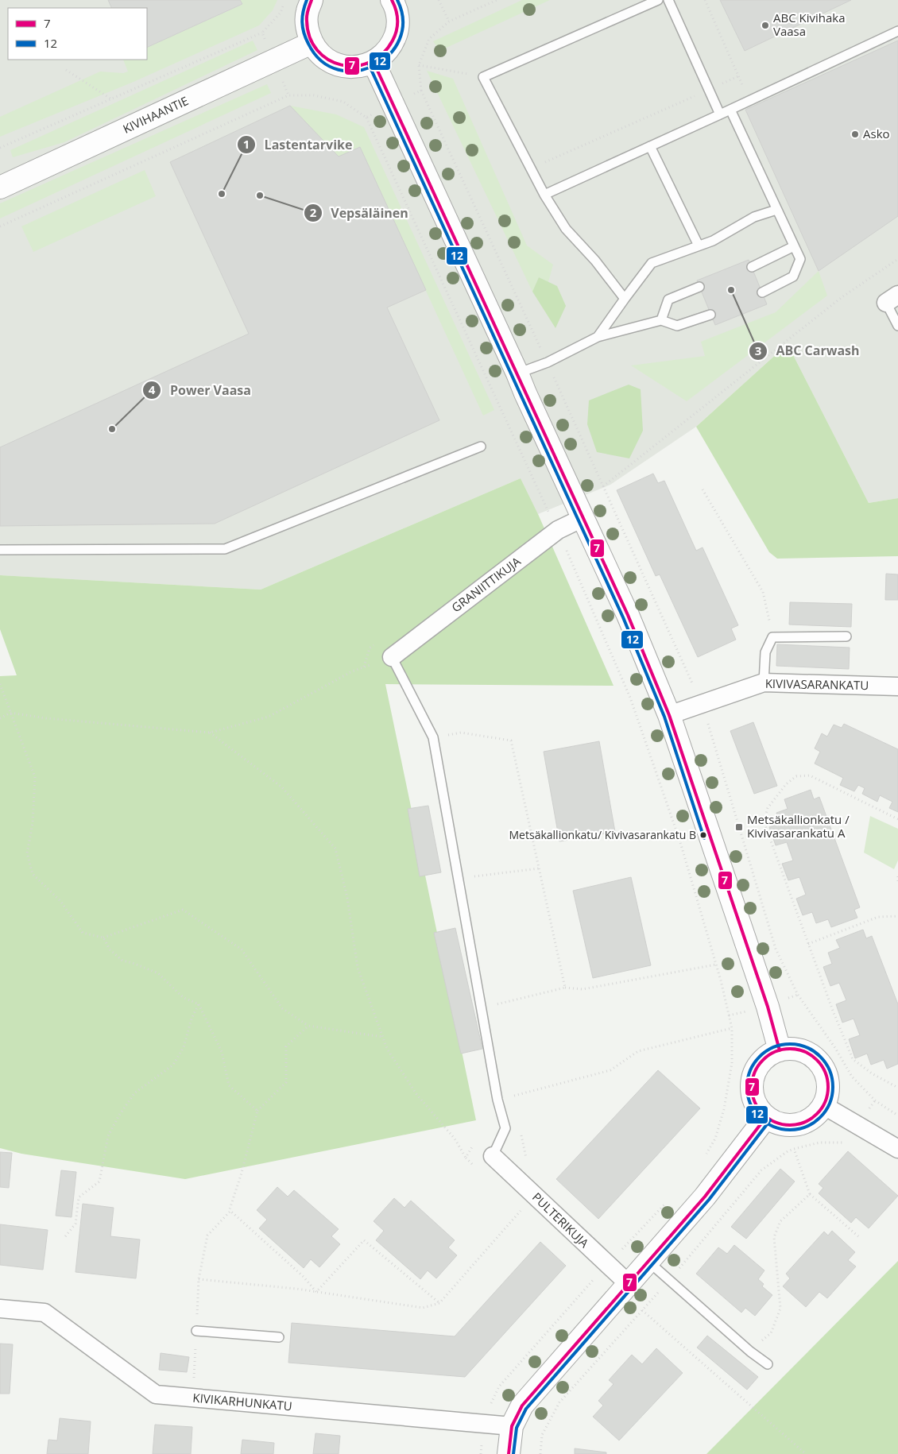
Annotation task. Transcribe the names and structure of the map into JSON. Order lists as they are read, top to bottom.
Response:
{
  "streets": {
    "street": [
      "KIVIHAANTIE",
      "GRANIITTIKUJA",
      "KIVIVASARANKATU",
      "PULTERIKUJA",
      "KIVIKARHUNKATU"
    ]
  },
  "places": {
    "other": [
      "ABC Kivihaka Vaasa",
      "Asko",
      "Lastentarvike",
      "Vepsäläinen",
      "ABC Carwash",
      "Power Vaasa",
      "Metsäkallionkatu/ Kivivasarankatu B"
    ],
    "transit": ["Metsäkallionkatu / Kivivasarankatu A"]
  },
  "lines": ["transit line 7", "transit line 12"],
  "legend": ["7", "12"]
}
